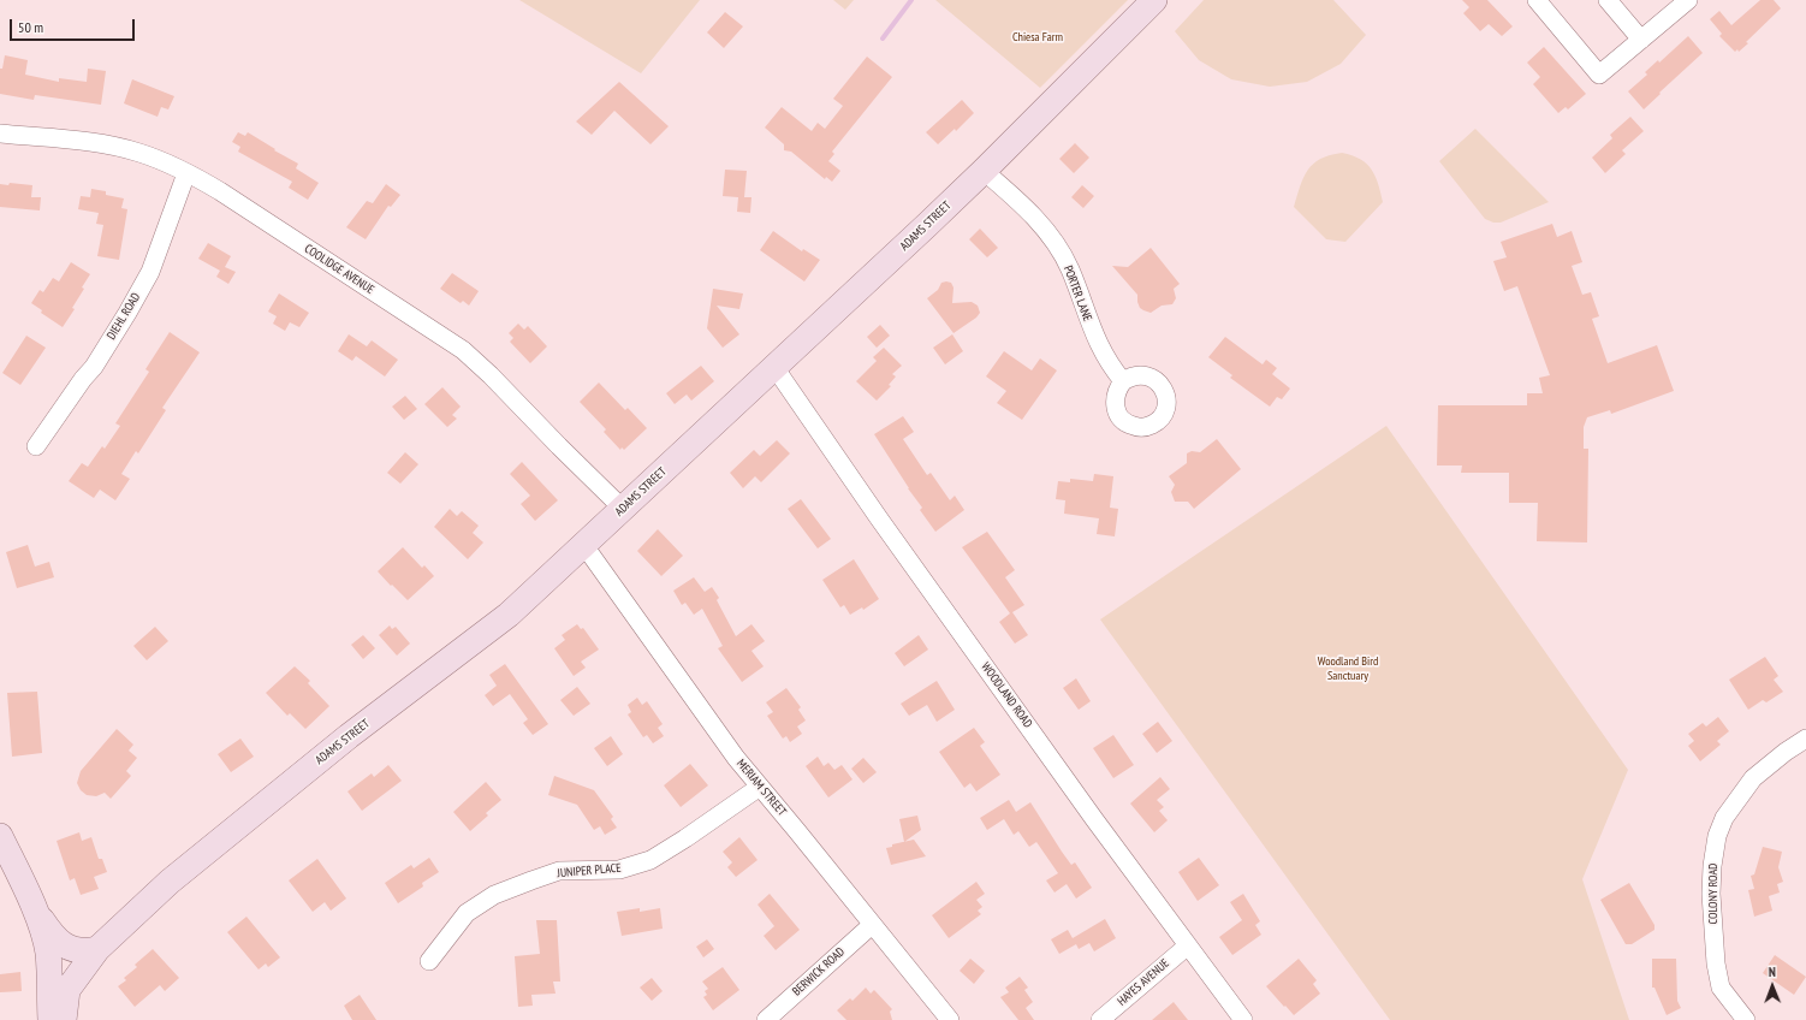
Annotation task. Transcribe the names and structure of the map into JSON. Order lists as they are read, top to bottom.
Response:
{
  "streets": {
    "main road": ["ADAMS STREET"],
    "street": [
      "COOLIDGE AVENUE",
      "PORTER LANE",
      "DIEHL ROAD",
      "WOODLAND ROAD",
      "MERIAM STREET",
      "JUNIPER PLACE",
      "COLONY ROAD",
      "BERWICK ROAD",
      "HAYES AVENUE"
    ]
  },
  "crossings": [
    ["ADAMS STREET", "COOLIDGE AVENUE"],
    ["ADAMS STREET", "PORTER LANE"],
    ["ADAMS STREET", "WOODLAND ROAD"],
    ["ADAMS STREET", "MERIAM STREET"],
    ["COOLIDGE AVENUE", "DIEHL ROAD"],
    ["WOODLAND ROAD", "HAYES AVENUE"],
    ["MERIAM STREET", "JUNIPER PLACE"],
    ["MERIAM STREET", "BERWICK ROAD"]
  ],
  "parks": ["Chiesa Farm", "Woodland Bird Sanctuary"],
  "scale_bar": "50 m",
  "north": "top"
}
